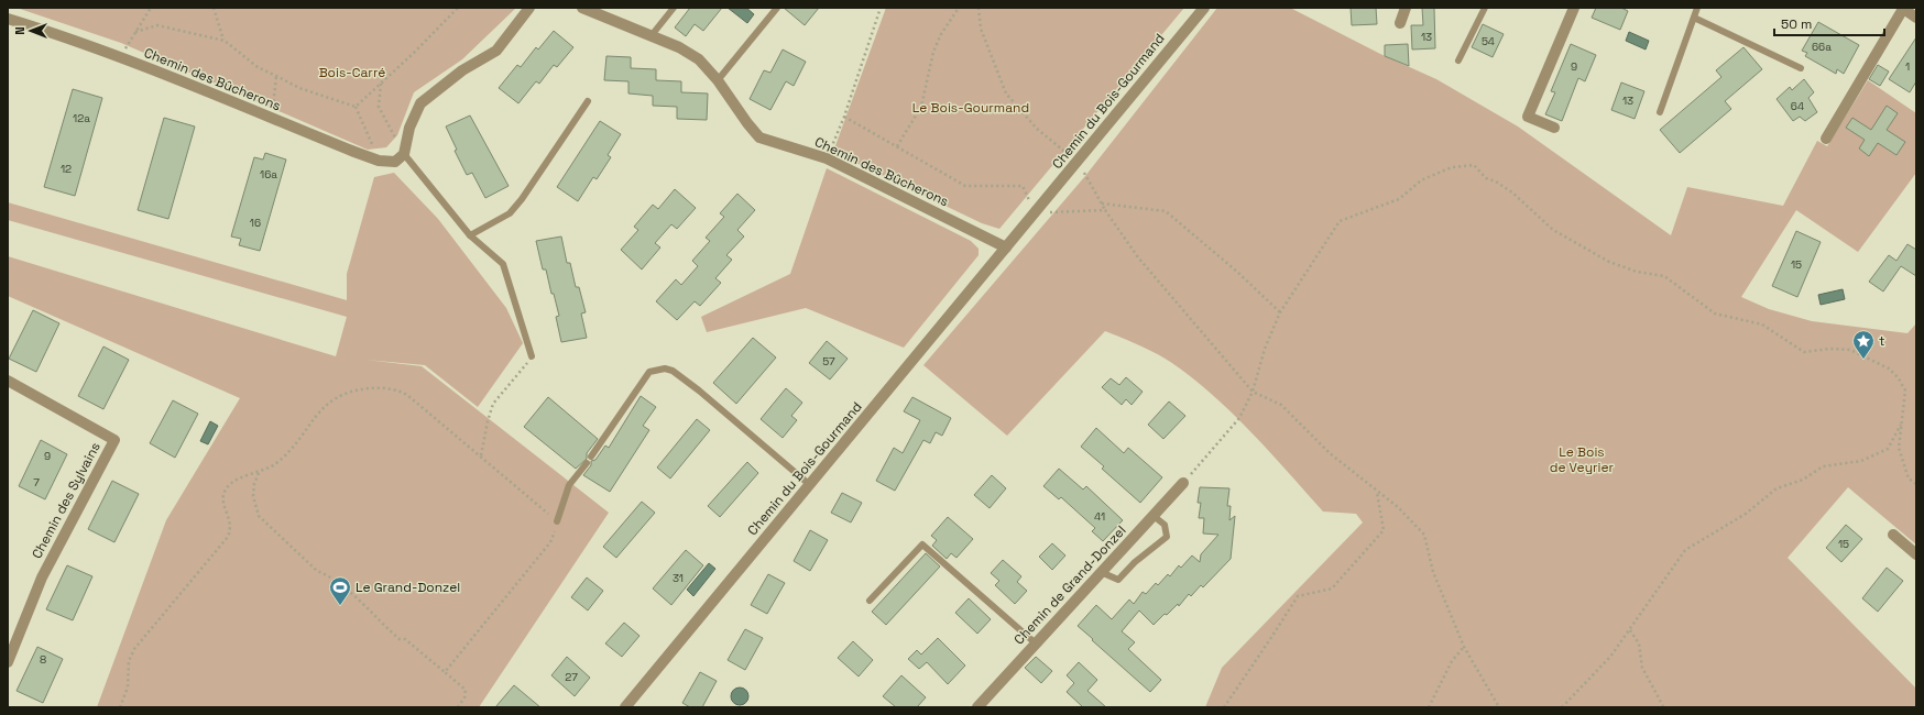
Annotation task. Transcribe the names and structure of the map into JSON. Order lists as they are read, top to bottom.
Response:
{
  "streets": {
    "street": [
      "Chemin des Bûcherons",
      "Chemin du Bois-Gourmand",
      "Chemin des Sylvains",
      "Chemin de Grand-Donzel"
    ]
  },
  "crossings": [
    ["Chemin des Bûcherons", "Chemin du Bois-Gourmand"]
  ],
  "parks": ["Bois-Carré", "Le Bois-Gourmand", "Le Bois de Veyrier"],
  "places": {
    "place": ["t"],
    "sports": ["Le Grand-Donzel"]
  },
  "house_numbers": [
    "13",
    "54",
    "66a",
    "9",
    "1",
    "13",
    "64",
    "12a",
    "12",
    "16a",
    "16",
    "15",
    "57",
    "9",
    "7",
    "41",
    "15",
    "31",
    "8",
    "27"
  ],
  "scale_bar": "50 m",
  "north": "left"
}
